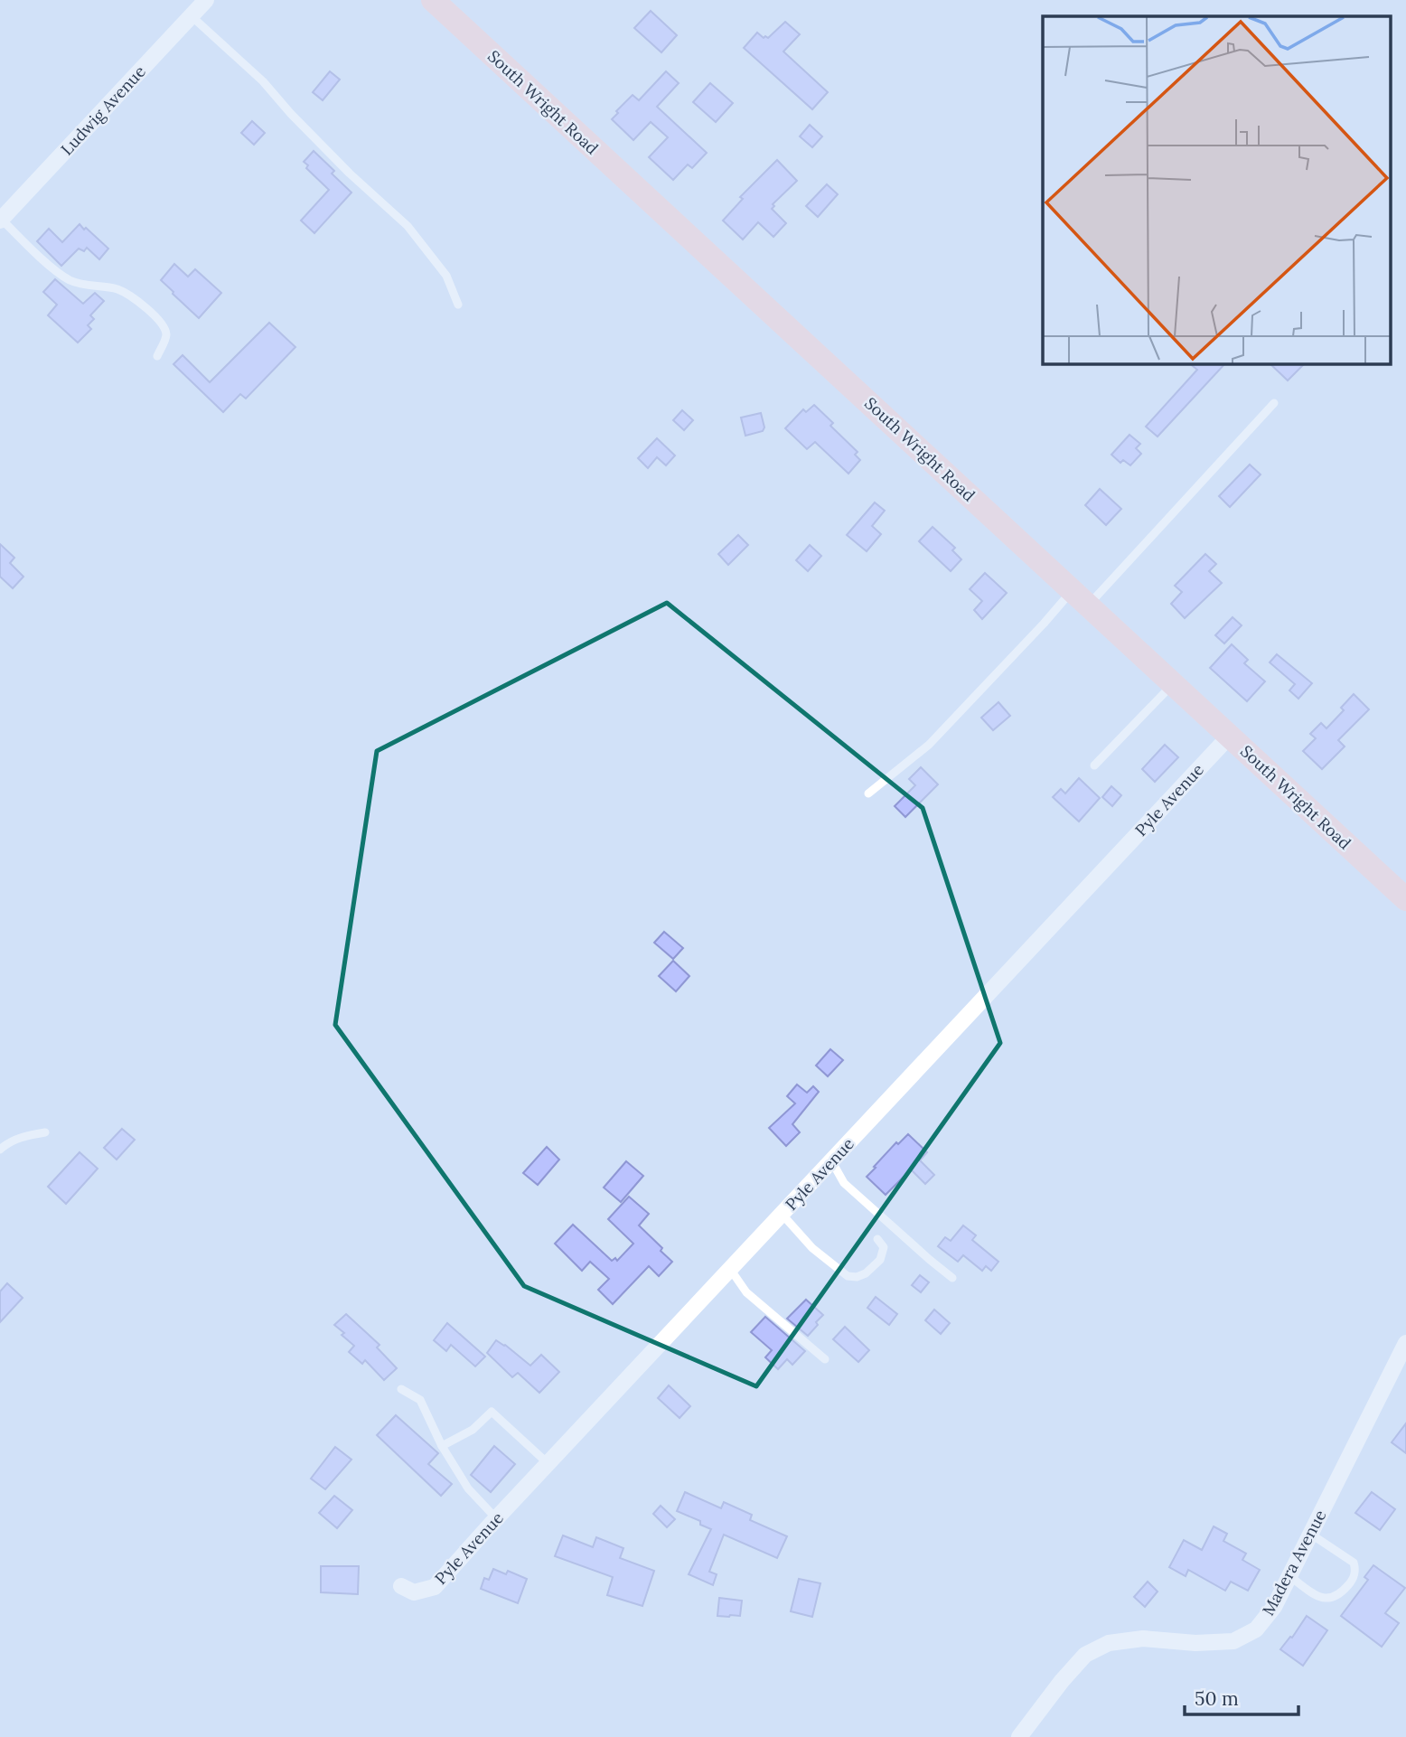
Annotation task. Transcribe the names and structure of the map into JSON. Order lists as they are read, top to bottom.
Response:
{
  "streets": {
    "main road": ["South Wright Road"],
    "street": ["Ludwig Avenue", "Pyle Avenue", "Madera Avenue"]
  },
  "crossings": [
    ["South Wright Road", "Pyle Avenue"]
  ],
  "scale_bar": "50 m"
}
